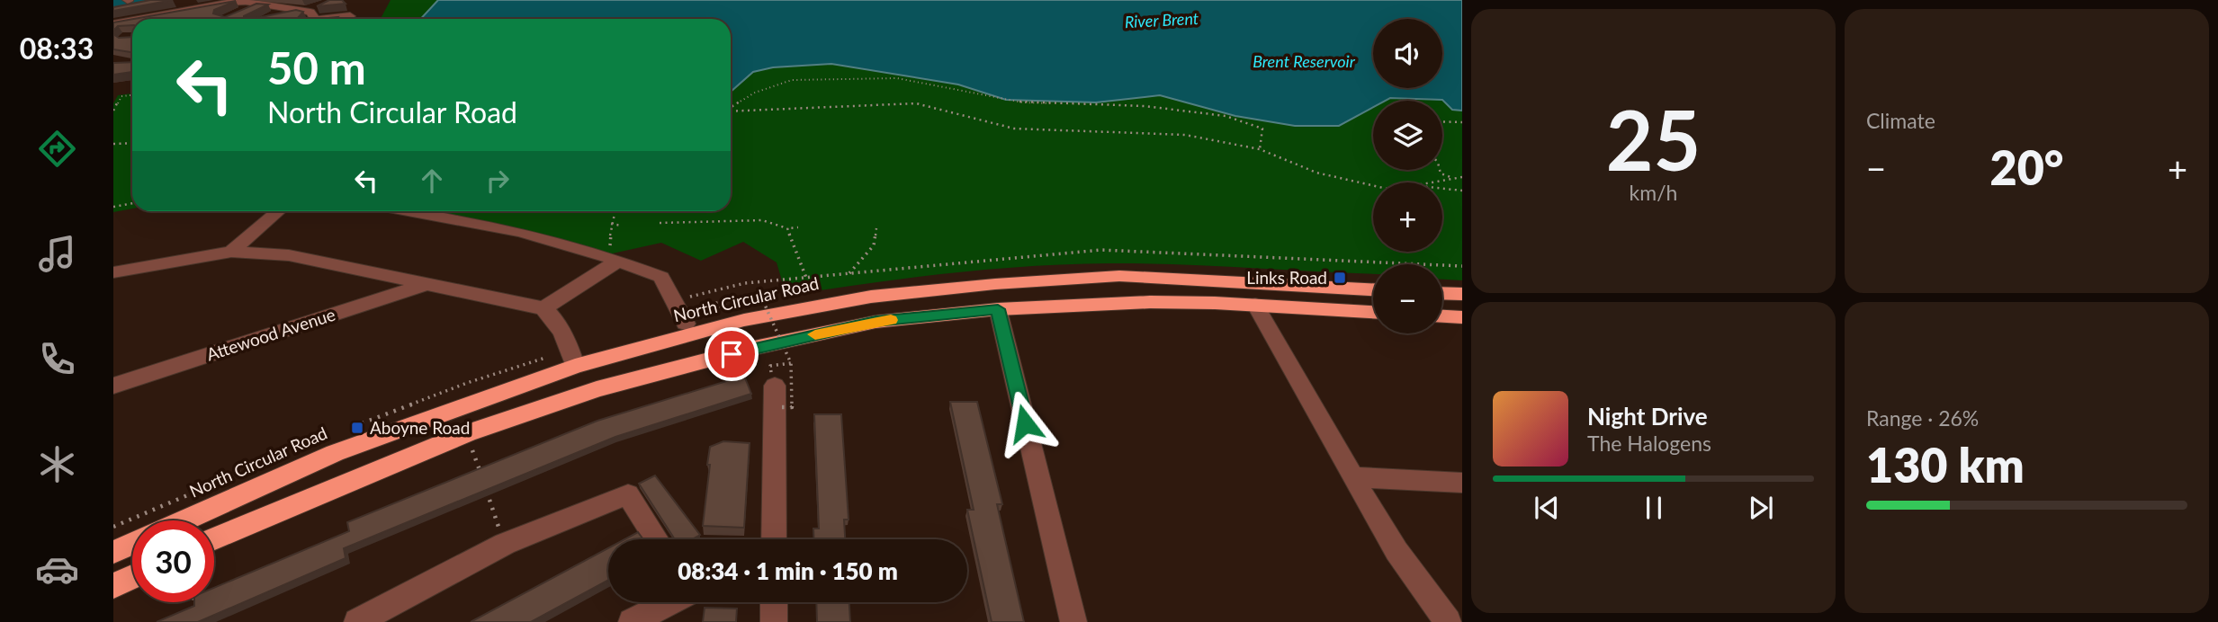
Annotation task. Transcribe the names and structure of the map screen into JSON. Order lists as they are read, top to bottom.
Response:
{
  "streets": {
    "highway": ["North Circular Road"],
    "street": ["Attewood Avenue"]
  },
  "water": ["River Brent", "Brent Reservoir"],
  "places": {
    "transit": ["Links Road", "Aboyne Road"]
  },
  "page": {
    "tabs": "08:33",
    "tile": [
      ["25", "km/h"],
      "Climate",
      ["Range · 26%", "130 km"]
    ],
    "map_buttons": ["+", "−"],
    "turn": ["50 m", "North Circular Road"],
    "heat": ["−", "20°", "+"],
    "song": ["Night Drive", "The Halogens"],
    "limit": "30",
    "trip": "08:34 · 1 min · 150 m"
  }
}
